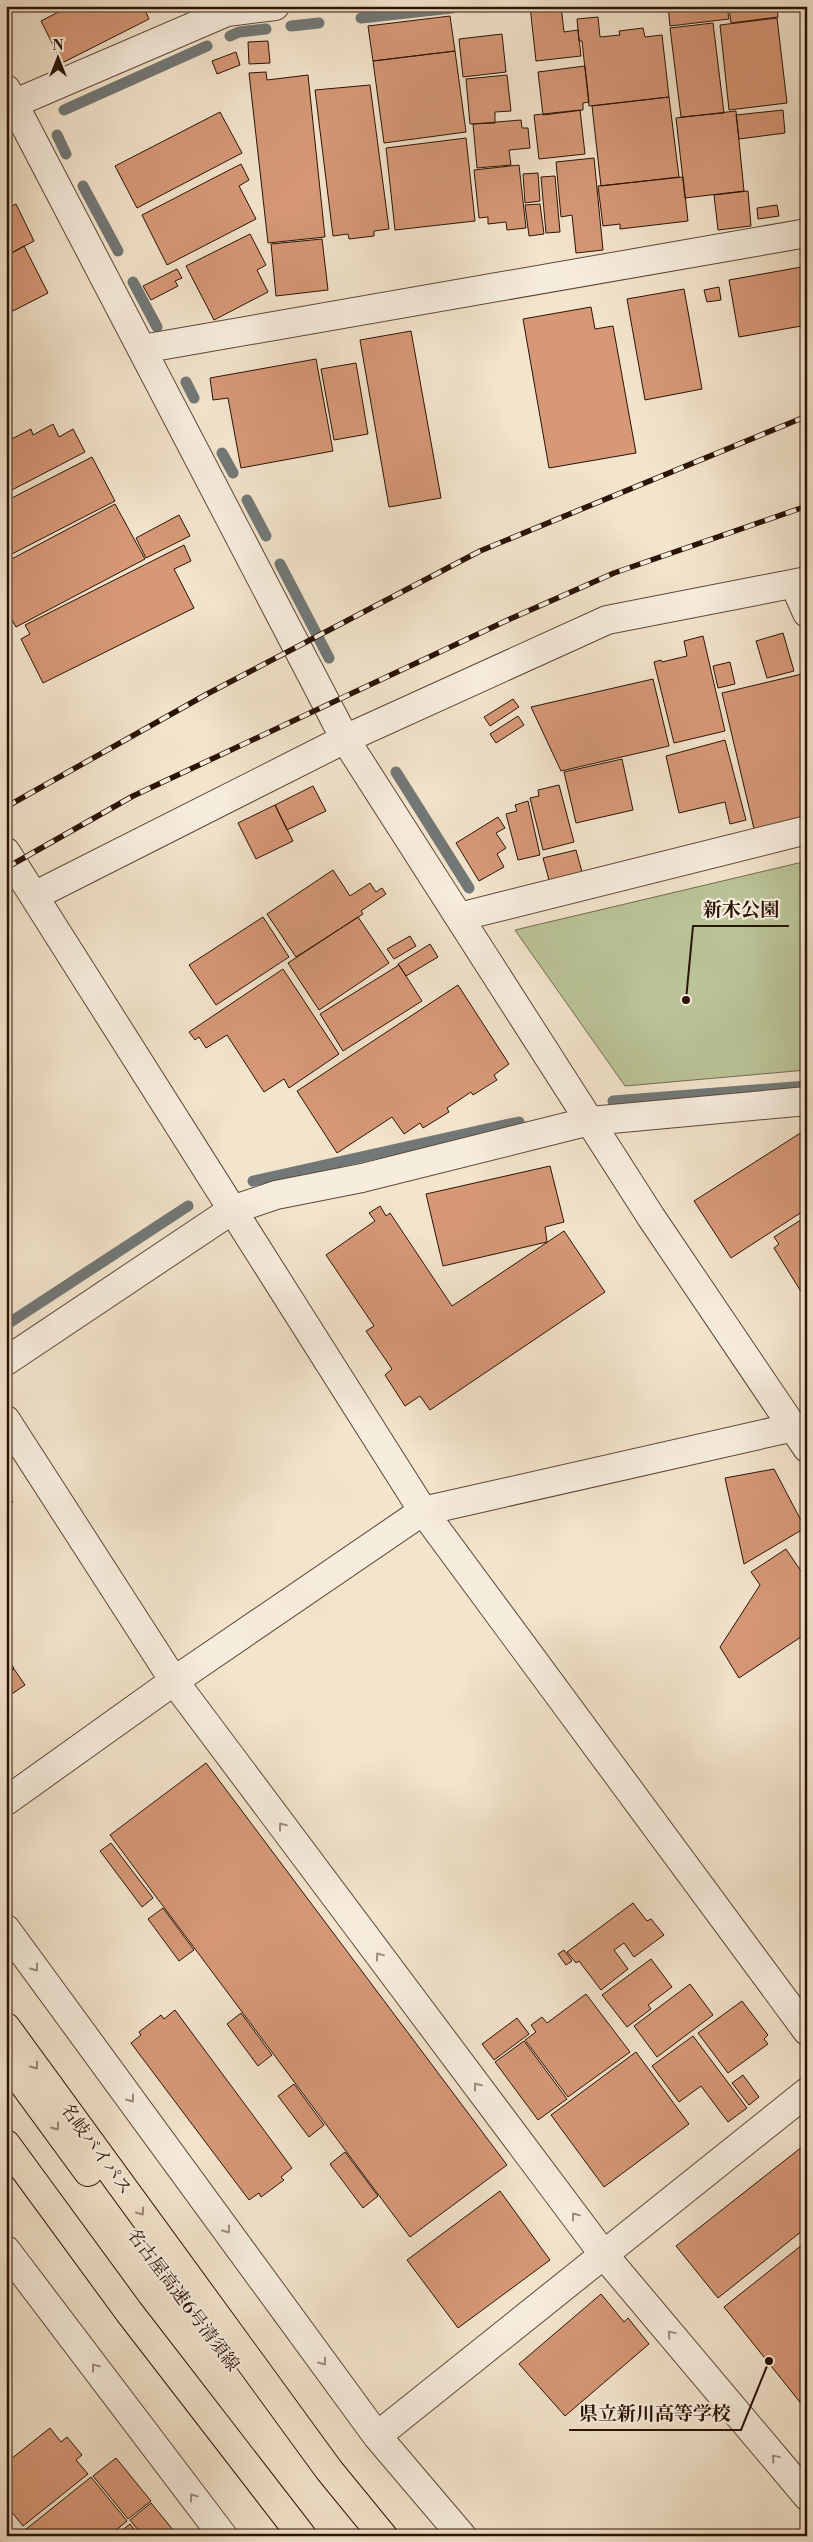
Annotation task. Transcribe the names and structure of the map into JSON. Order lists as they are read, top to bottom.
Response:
{
  "streets": {
    "highway": ["名岐バイパス", "名古屋高速6号清須線"]
  },
  "places": ["新木公園", "県立新川高等学校"],
  "north": "top"
}
